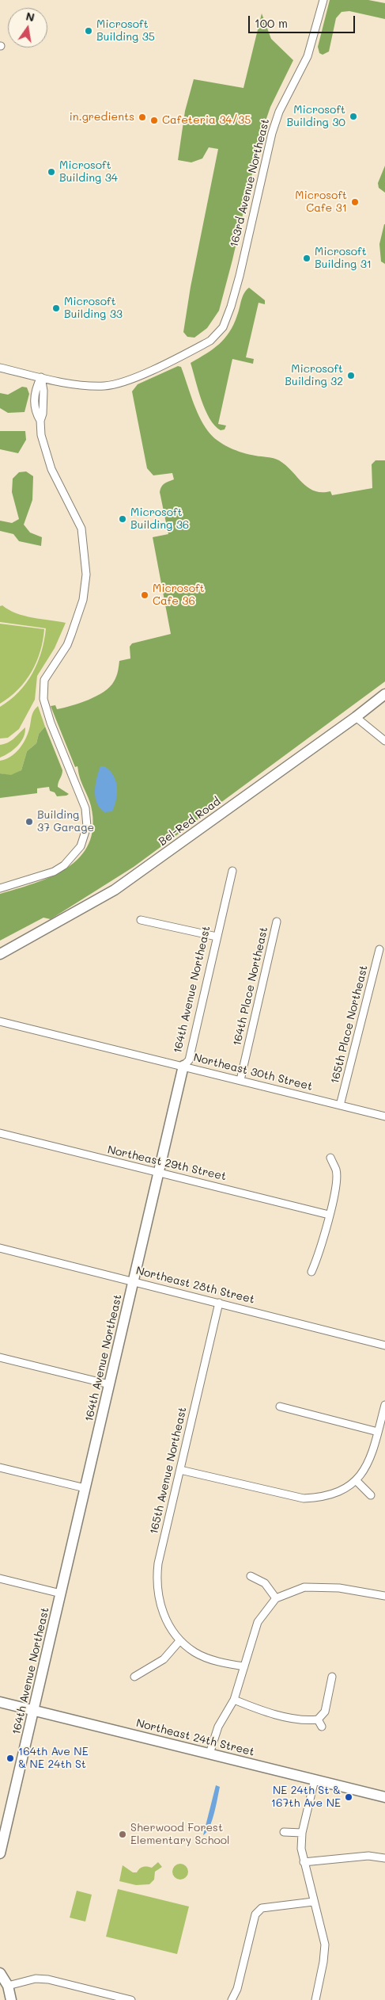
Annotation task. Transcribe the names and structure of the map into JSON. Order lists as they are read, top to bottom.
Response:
{
  "streets": {
    "main road": ["Bel-Red Road", "164th Avenue Northeast", "Northeast 24th Street"],
    "street": [
      "163rd Avenue Northeast",
      "164th Place Northeast",
      "165th Place Northeast",
      "Northeast 30th Street",
      "Northeast 29th Street",
      "Northeast 28th Street",
      "165th Avenue Northeast"
    ]
  },
  "crossings": [
    ["164th Place Northeast", "Northeast 30th Street"],
    ["164th Avenue Northeast", "Northeast 30th Street"],
    ["164th Avenue Northeast", "Northeast 29th Street"],
    ["164th Avenue Northeast", "Northeast 28th Street"],
    ["164th Avenue Northeast", "Northeast 24th Street"],
    ["165th Place Northeast", "Northeast 30th Street"],
    ["Northeast 28th Street", "165th Avenue Northeast"]
  ],
  "places": [
    "Microsoft Building 35",
    "Microsoft Building 30",
    "in.gredients",
    "Cafeteria 34/35",
    "Microsoft Building 34",
    "Microsoft Cafe 31",
    "Microsoft Building 31",
    "Microsoft Building 33",
    "Microsoft Building 32",
    "Microsoft Building 36",
    "Microsoft Cafe 36",
    "Building 37 Garage",
    "164th Ave NE & NE 24th St",
    "NE 24th St & 167th Ave NE",
    "Sherwood Forest Elementary School"
  ],
  "scale_bar": "100 m",
  "north": "top"
}
